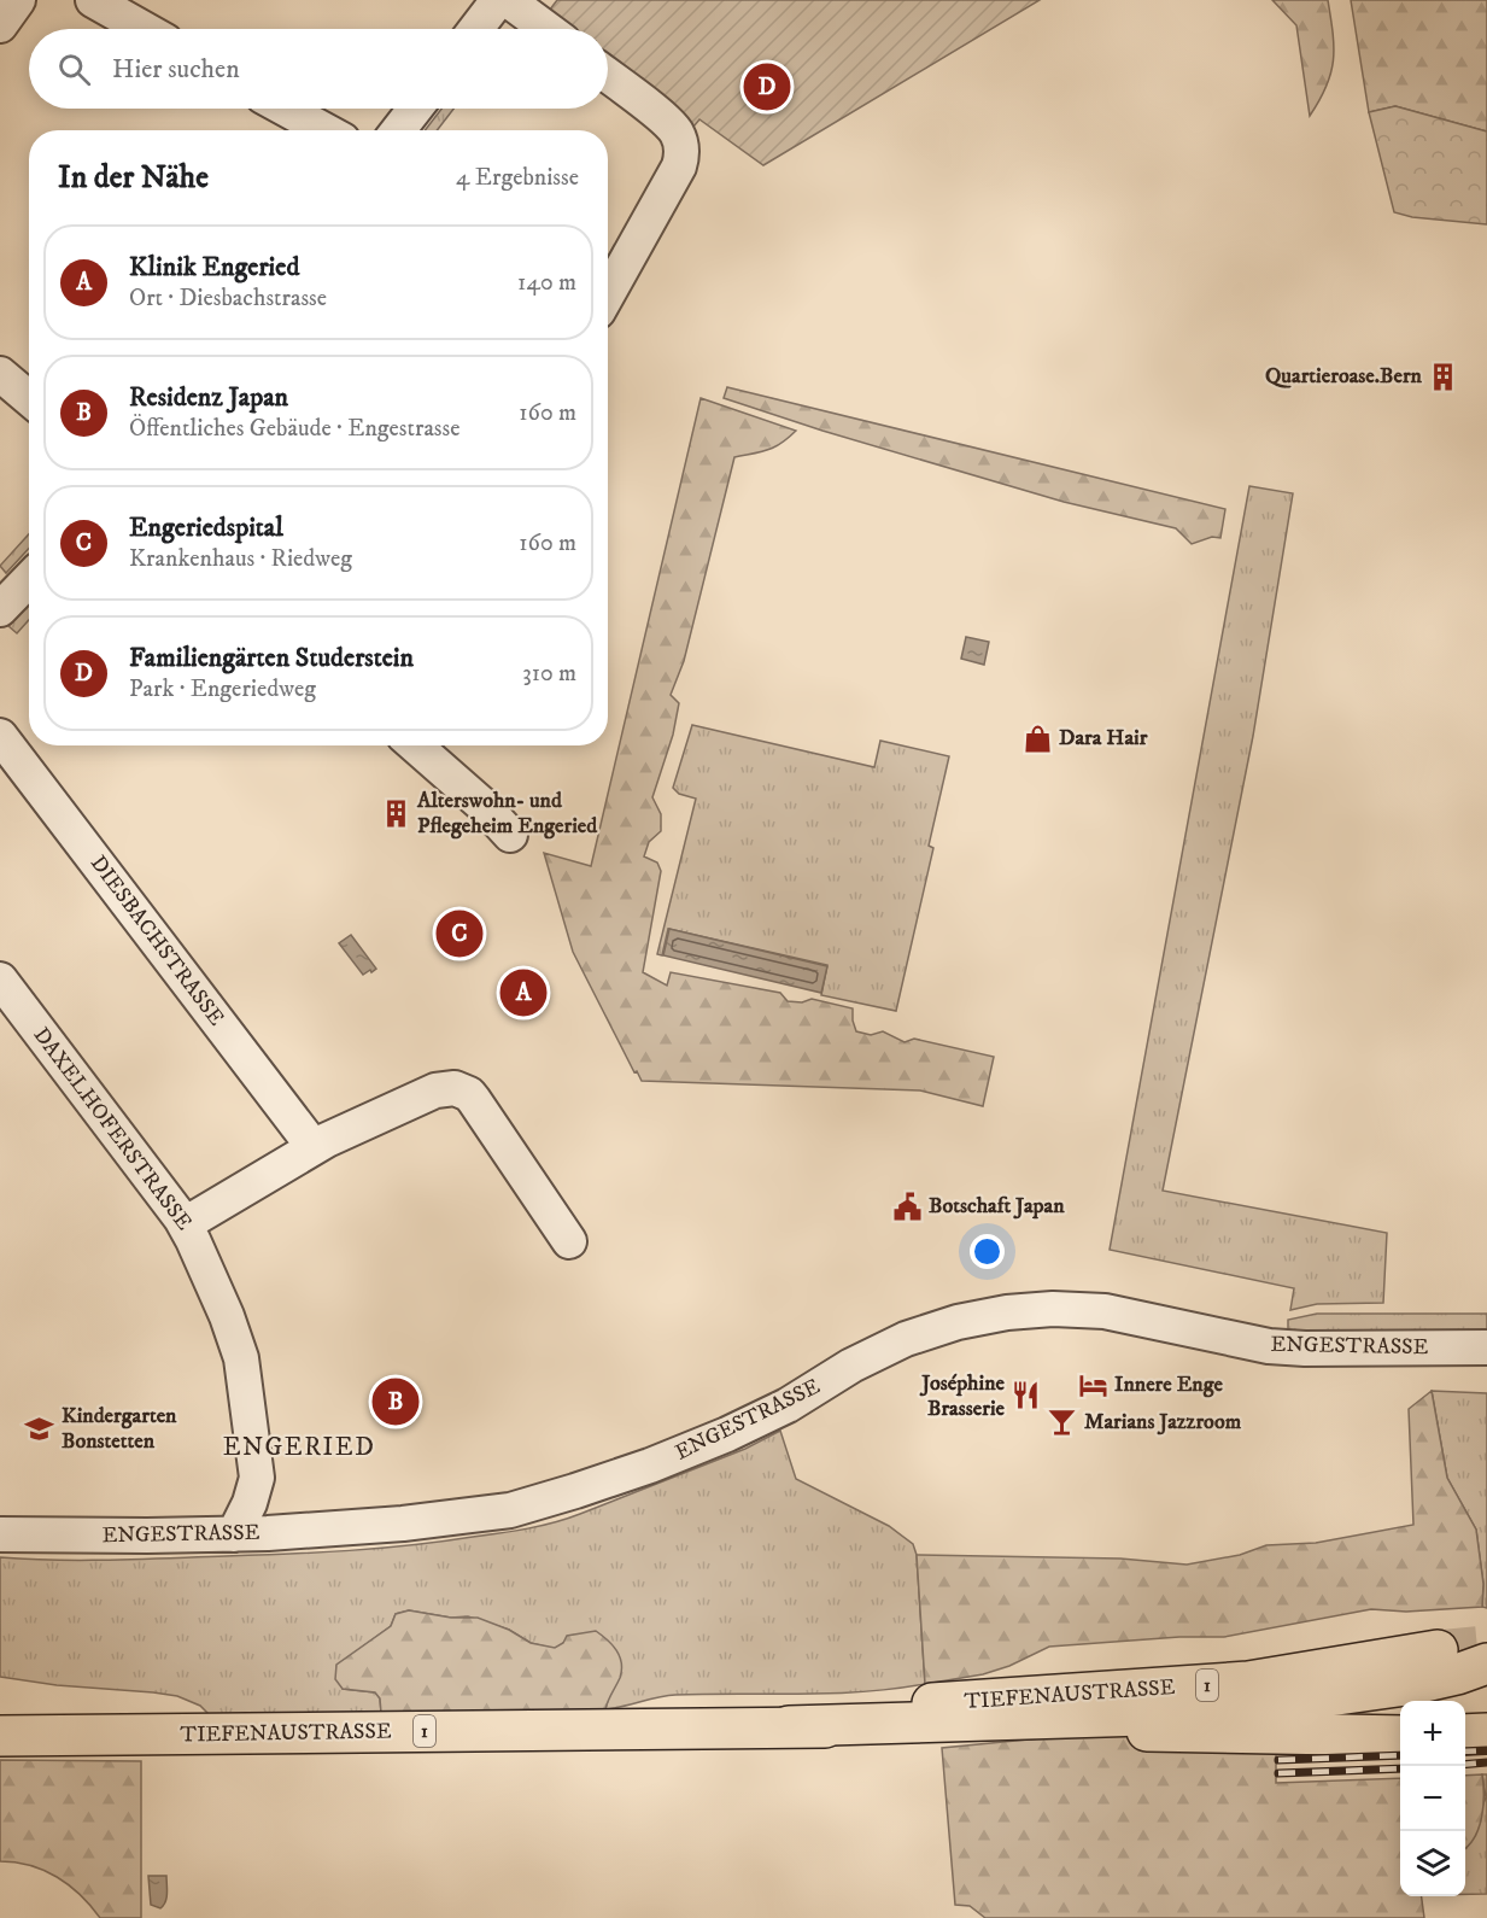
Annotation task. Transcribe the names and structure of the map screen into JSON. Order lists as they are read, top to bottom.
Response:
{
  "streets": {
    "main road": ["1", "TIEFENAUSTRASSE"],
    "street": ["DIESBACHSTRASSE", "DAXELHOFERSTRASSE", "ENGESTRASSE"]
  },
  "crossings": [
    ["DAXELHOFERSTRASSE", "ENGESTRASSE"]
  ],
  "districts": ["ENGERIED"],
  "places": {
    "building": ["Quartieroase.Bern", "Alterswohn- und Pflegeheim Engeried"],
    "shop": ["Dara Hair"],
    "public building": ["Botschaft Japan"],
    "hotel": ["Innere Enge"],
    "restaurant": ["Joséphine Brasserie"],
    "bar": ["Marians Jazzroom"],
    "school or university": ["Kindergarten Bonstetten"]
  },
  "page": {
    "search": "Hier suchen",
    "pins": [
      "D",
      "C",
      "A",
      "B"
    ],
    "heading": ["In der Nähe", "4 Ergebnisse"],
    "list": [
      {
        "mark": "A",
        "name": "Klinik Engeried",
        "note": "Ort · Diesbachstrasse",
        "value": "140 m"
      },
      {
        "mark": "B",
        "name": "Residenz Japan",
        "note": "Öffentliches Gebäude · Engestrasse",
        "value": "160 m"
      },
      {
        "mark": "C",
        "name": "Engeriedspital",
        "note": "Krankenhaus · Riedweg",
        "value": "160 m"
      },
      {
        "mark": "D",
        "name": "Familiengärten Studerstein",
        "note": "Park · Engeriedweg",
        "value": "310 m"
      }
    ],
    "map_buttons": ["+", "−"]
  }
}
